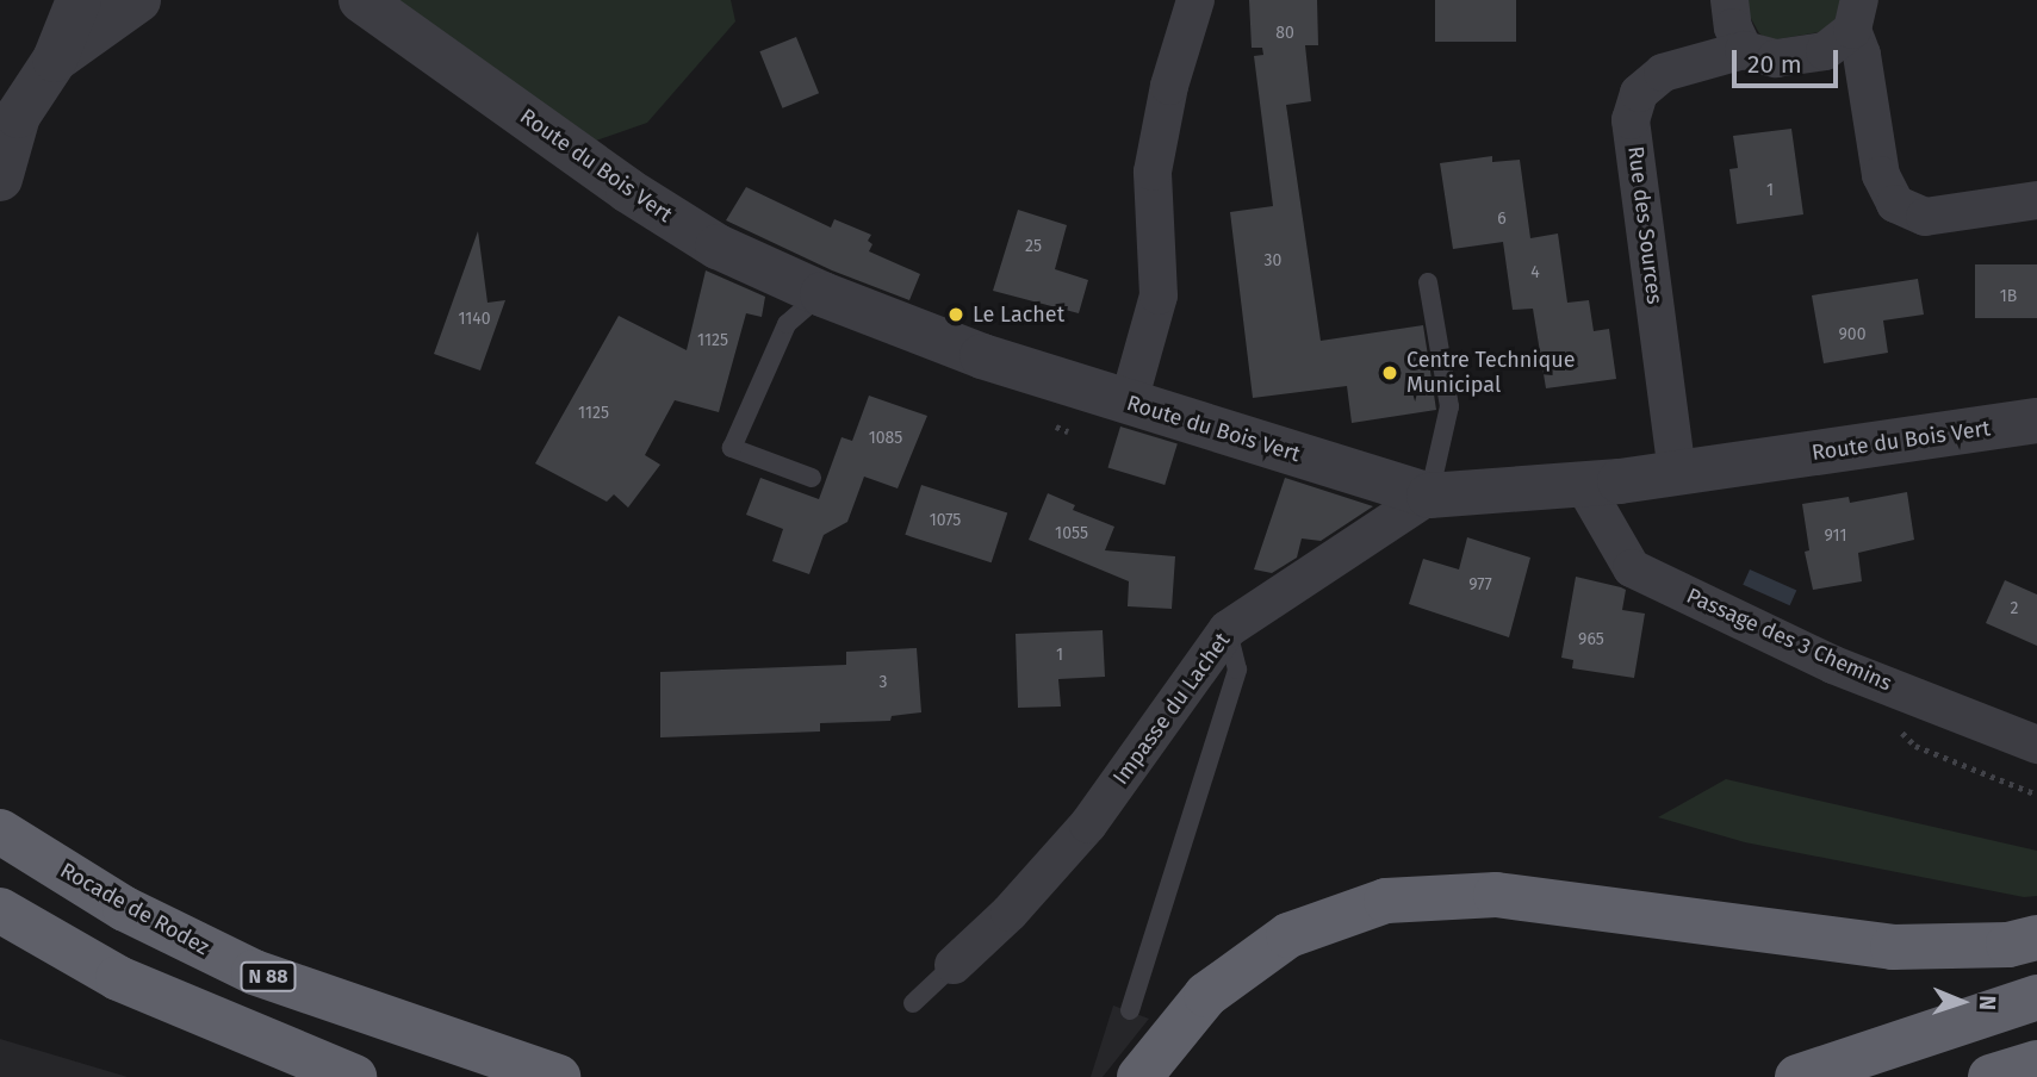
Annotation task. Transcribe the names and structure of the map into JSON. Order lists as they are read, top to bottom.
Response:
{
  "streets": {
    "highway": ["Rocade de Rodez", "N 88"],
    "street": [
      "Route du Bois Vert",
      "Rue des Sources",
      "Passage des 3 Chemins",
      "Impasse du Lachet"
    ]
  },
  "crossings": [
    ["Route du Bois Vert", "Rue des Sources"],
    ["Route du Bois Vert", "Passage des 3 Chemins"],
    ["Route du Bois Vert", "Impasse du Lachet"]
  ],
  "places": ["Le Lachet", "Centre Technique Municipal"],
  "house_numbers": [
    "80",
    "1",
    "6",
    "25",
    "30",
    "4",
    "1B",
    "1140",
    "900",
    "1125",
    "1125",
    "1085",
    "1075",
    "1055",
    "911",
    "977",
    "2",
    "965",
    "1",
    "3"
  ],
  "scale_bar": "20 m",
  "north": "right"
}
